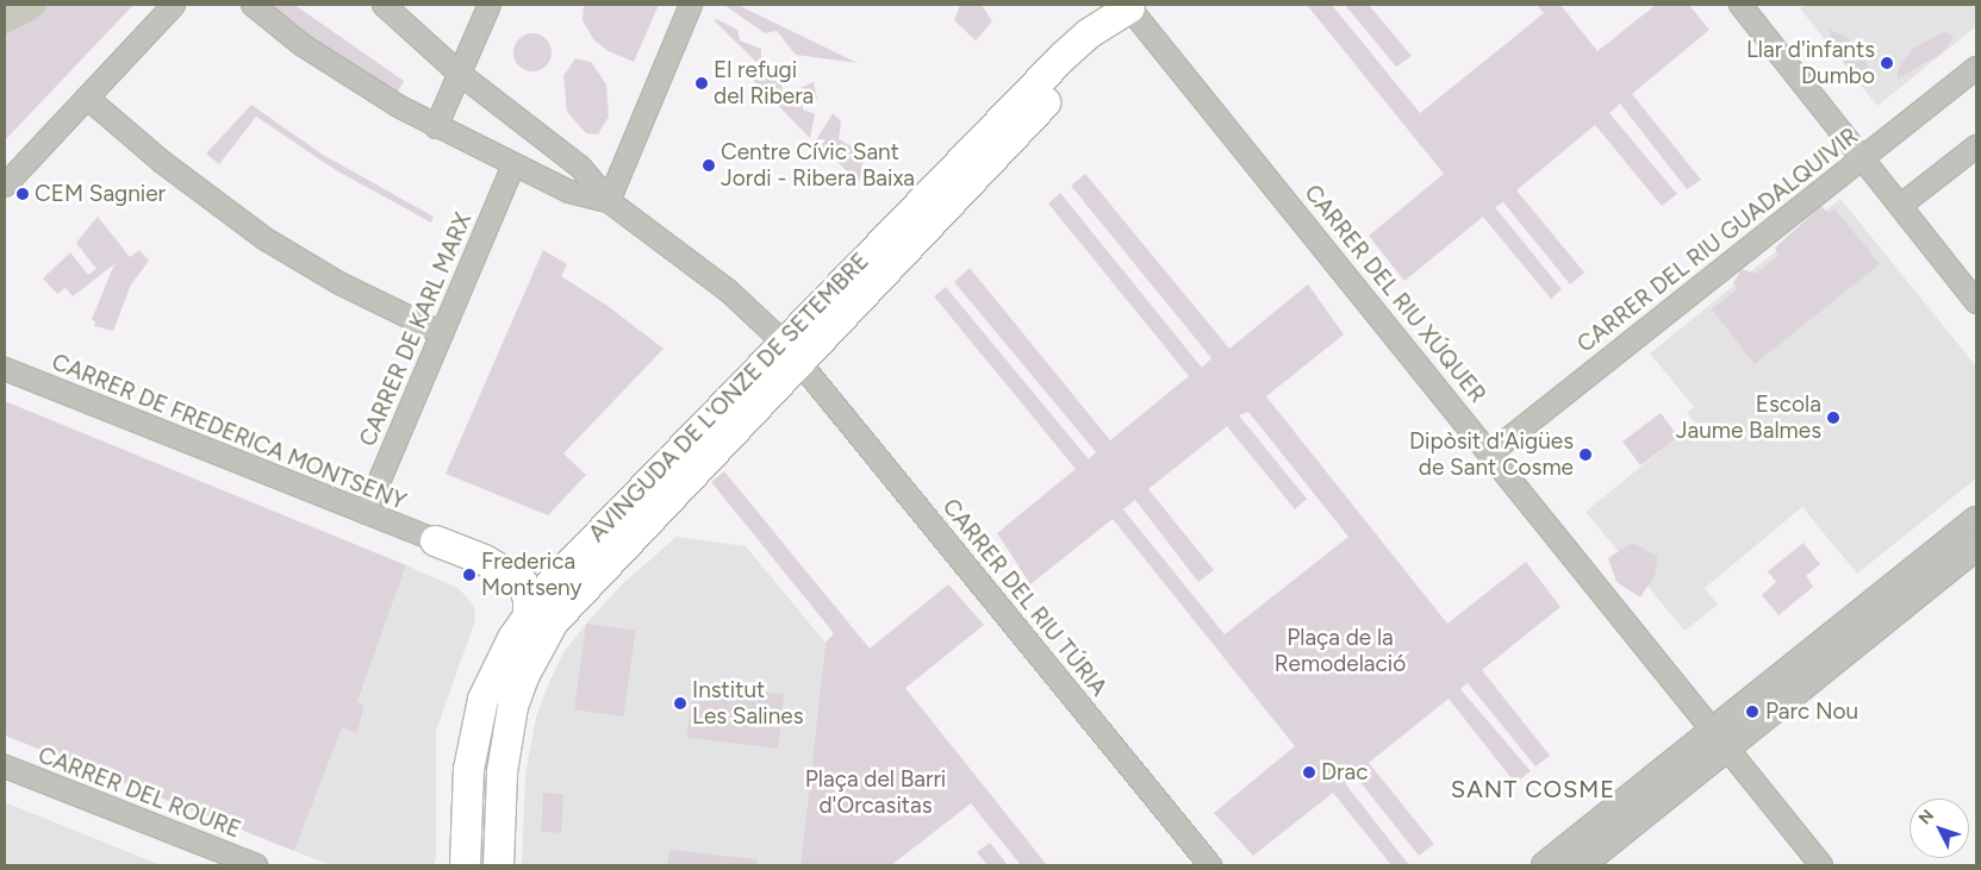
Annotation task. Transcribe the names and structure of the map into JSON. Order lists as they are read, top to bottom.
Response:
{
  "streets": {
    "main road": ["AVINGUDA DE L'ONZE DE SETEMBRE"],
    "street": [
      "CARRER DEL RIU GUADALQUIVIR",
      "CARRER DEL RIU XÚQUER",
      "CARRER DE KARL MARX",
      "CARRER DE FREDERICA MONTSENY",
      "CARRER DEL RIU TÚRIA",
      "CARRER DEL ROURE"
    ]
  },
  "crossings": [
    ["CARRER DEL RIU GUADALQUIVIR", "CARRER DEL RIU XÚQUER"],
    ["CARRER DEL RIU XÚQUER", "AVINGUDA DE L'ONZE DE SETEMBRE"],
    ["CARRER DE KARL MARX", "CARRER DE FREDERICA MONTSENY"],
    ["AVINGUDA DE L'ONZE DE SETEMBRE", "CARRER DEL RIU TÚRIA"]
  ],
  "districts": ["SANT COSME"],
  "parks": ["Plaça de la Remodelació", "Plaça del Barri d'Orcasitas"],
  "places": [
    "Llar d'infants Dumbo",
    "El refugi del Ribera",
    "Centre Cívic Sant Jordi - Ribera Baixa",
    "CEM Sagnier",
    "Escola Jaume Balmes",
    "Dipòsit d'Aigües de Sant Cosme",
    "Frederica Montseny",
    "Institut Les Salines",
    "Parc Nou",
    "Drac"
  ],
  "north": "top left"
}
